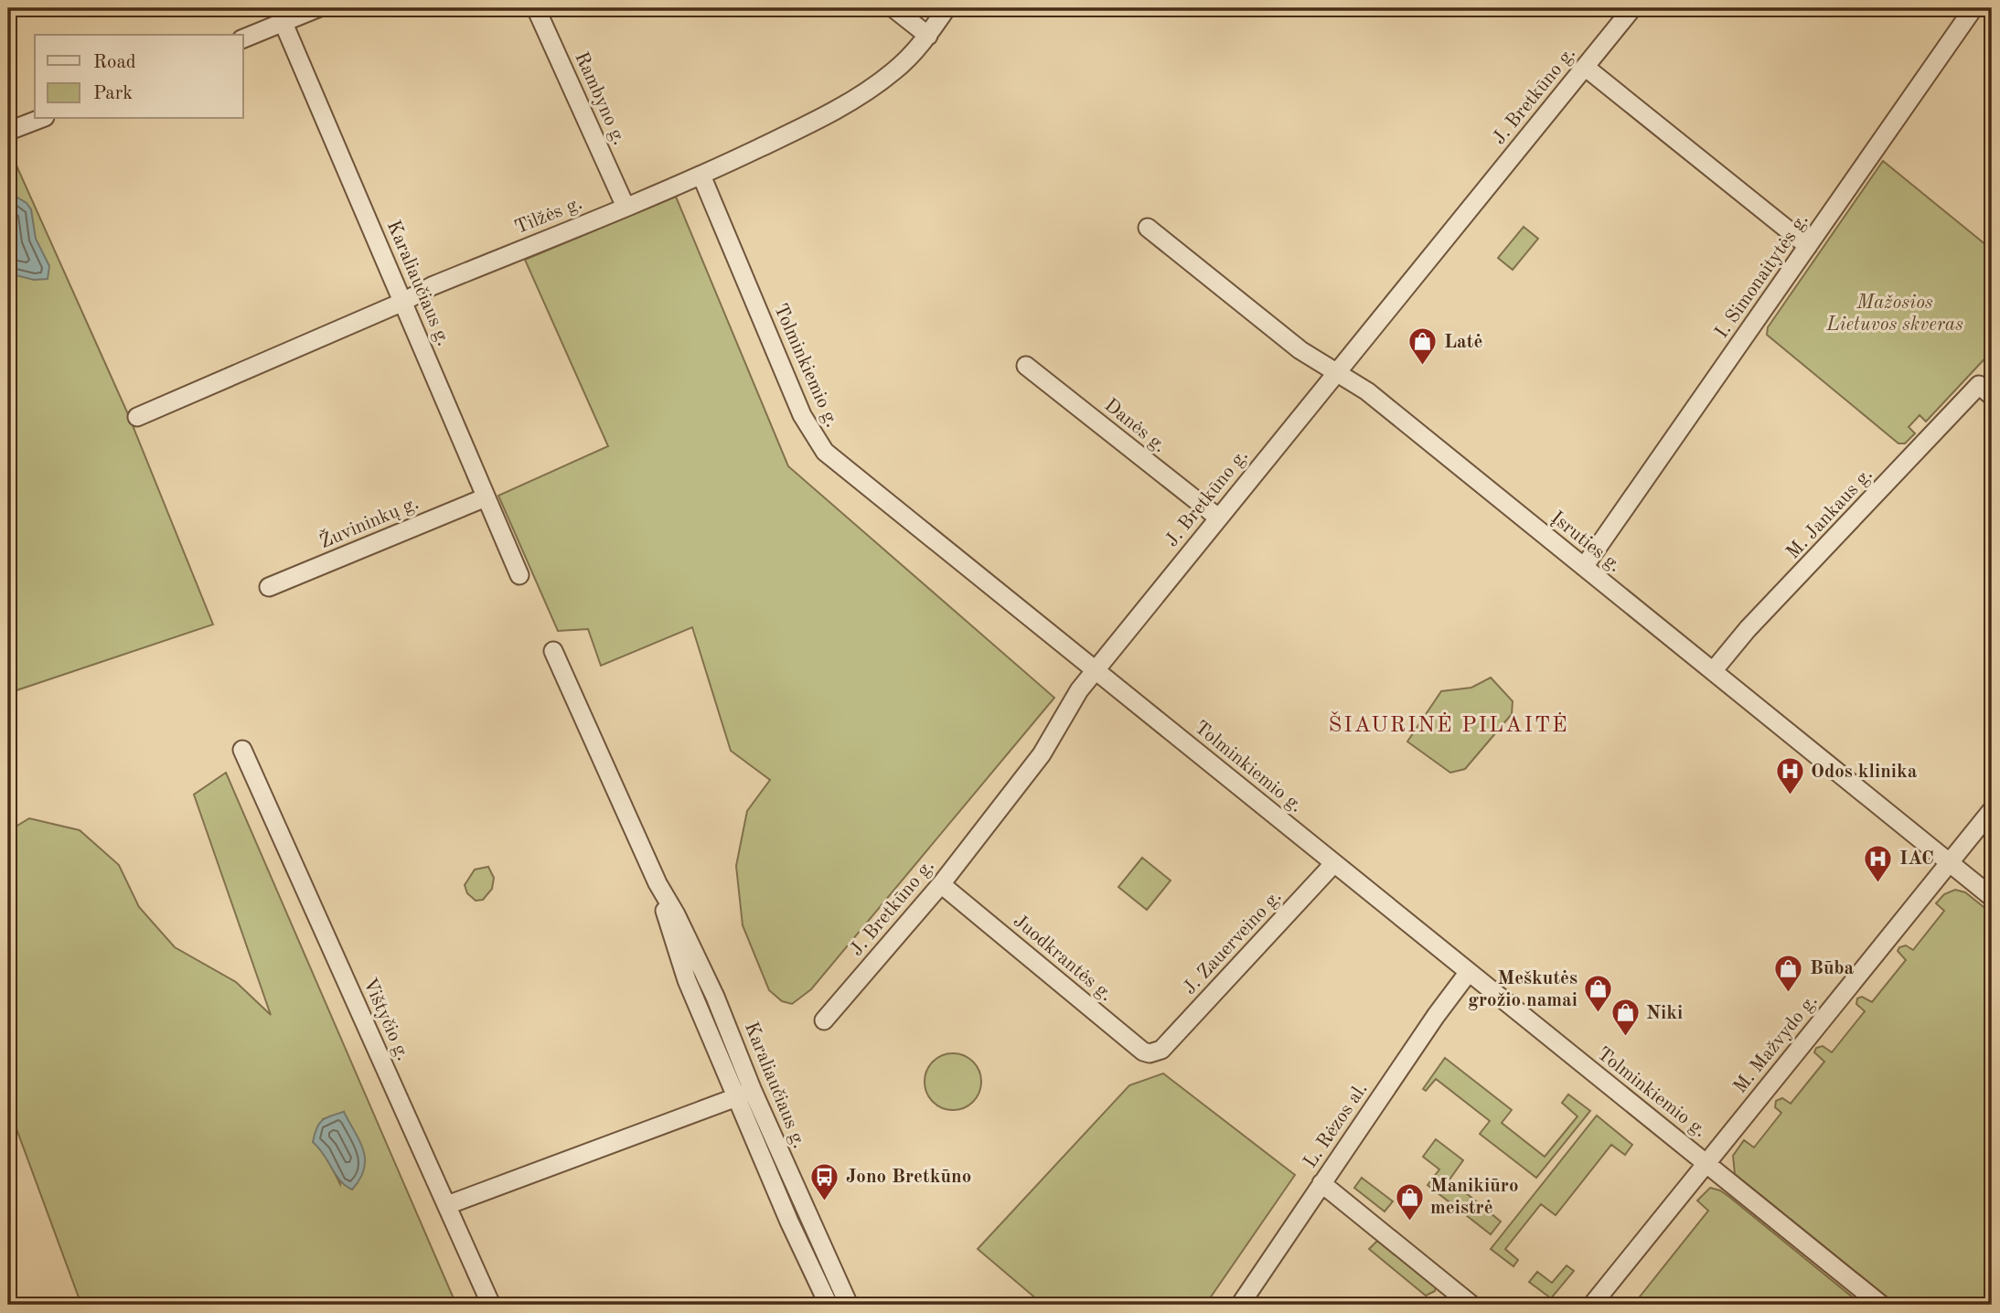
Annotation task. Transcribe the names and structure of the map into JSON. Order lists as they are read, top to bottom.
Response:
{
  "streets": {
    "street": [
      "J. Bretkūno g.",
      "Rambyno g.",
      "Tilžės g.",
      "I. Simonaitytės g.",
      "Karaliaučiaus g.",
      "Tolminkiemio g.",
      "Danės g.",
      "M. Jankaus g.",
      "Žuvininkų g.",
      "Įsruties g.",
      "J. Zauerveino g.",
      "Juodkrantės g.",
      "Vištyčio g.",
      "M. Mažvydo g.",
      "L. Rėzos al."
    ]
  },
  "crossings": [
    ["J. Bretkūno g.", "Tolminkiemio g."],
    ["J. Bretkūno g.", "Danės g."],
    ["J. Bretkūno g.", "Įsruties g."],
    ["J. Bretkūno g.", "Juodkrantės g."],
    ["Rambyno g.", "Tilžės g."],
    ["Tilžės g.", "Karaliaučiaus g."],
    ["Tilžės g.", "Tolminkiemio g."],
    ["I. Simonaitytės g.", "Įsruties g."],
    ["Karaliaučiaus g.", "Žuvininkų g."],
    ["Tolminkiemio g.", "J. Zauerveino g."],
    ["Tolminkiemio g.", "M. Mažvydo g."],
    ["Tolminkiemio g.", "L. Rėzos al."],
    ["M. Jankaus g.", "Įsruties g."],
    ["Įsruties g.", "M. Mažvydo g."],
    ["J. Zauerveino g.", "Juodkrantės g."]
  ],
  "districts": ["ŠIAURINĖ PILAITĖ"],
  "parks": ["Mažosios Lietuvos skveras"],
  "places": {
    "shop": [
      "Latė",
      "Būba",
      "Meškutės grožio namai",
      "Niki",
      "Manikiūro meistrė"
    ],
    "hospital": ["Odos klinika", "IAC"],
    "bus stop": ["Jono Bretkūno"]
  },
  "legend": ["Road", "Park"]
}
